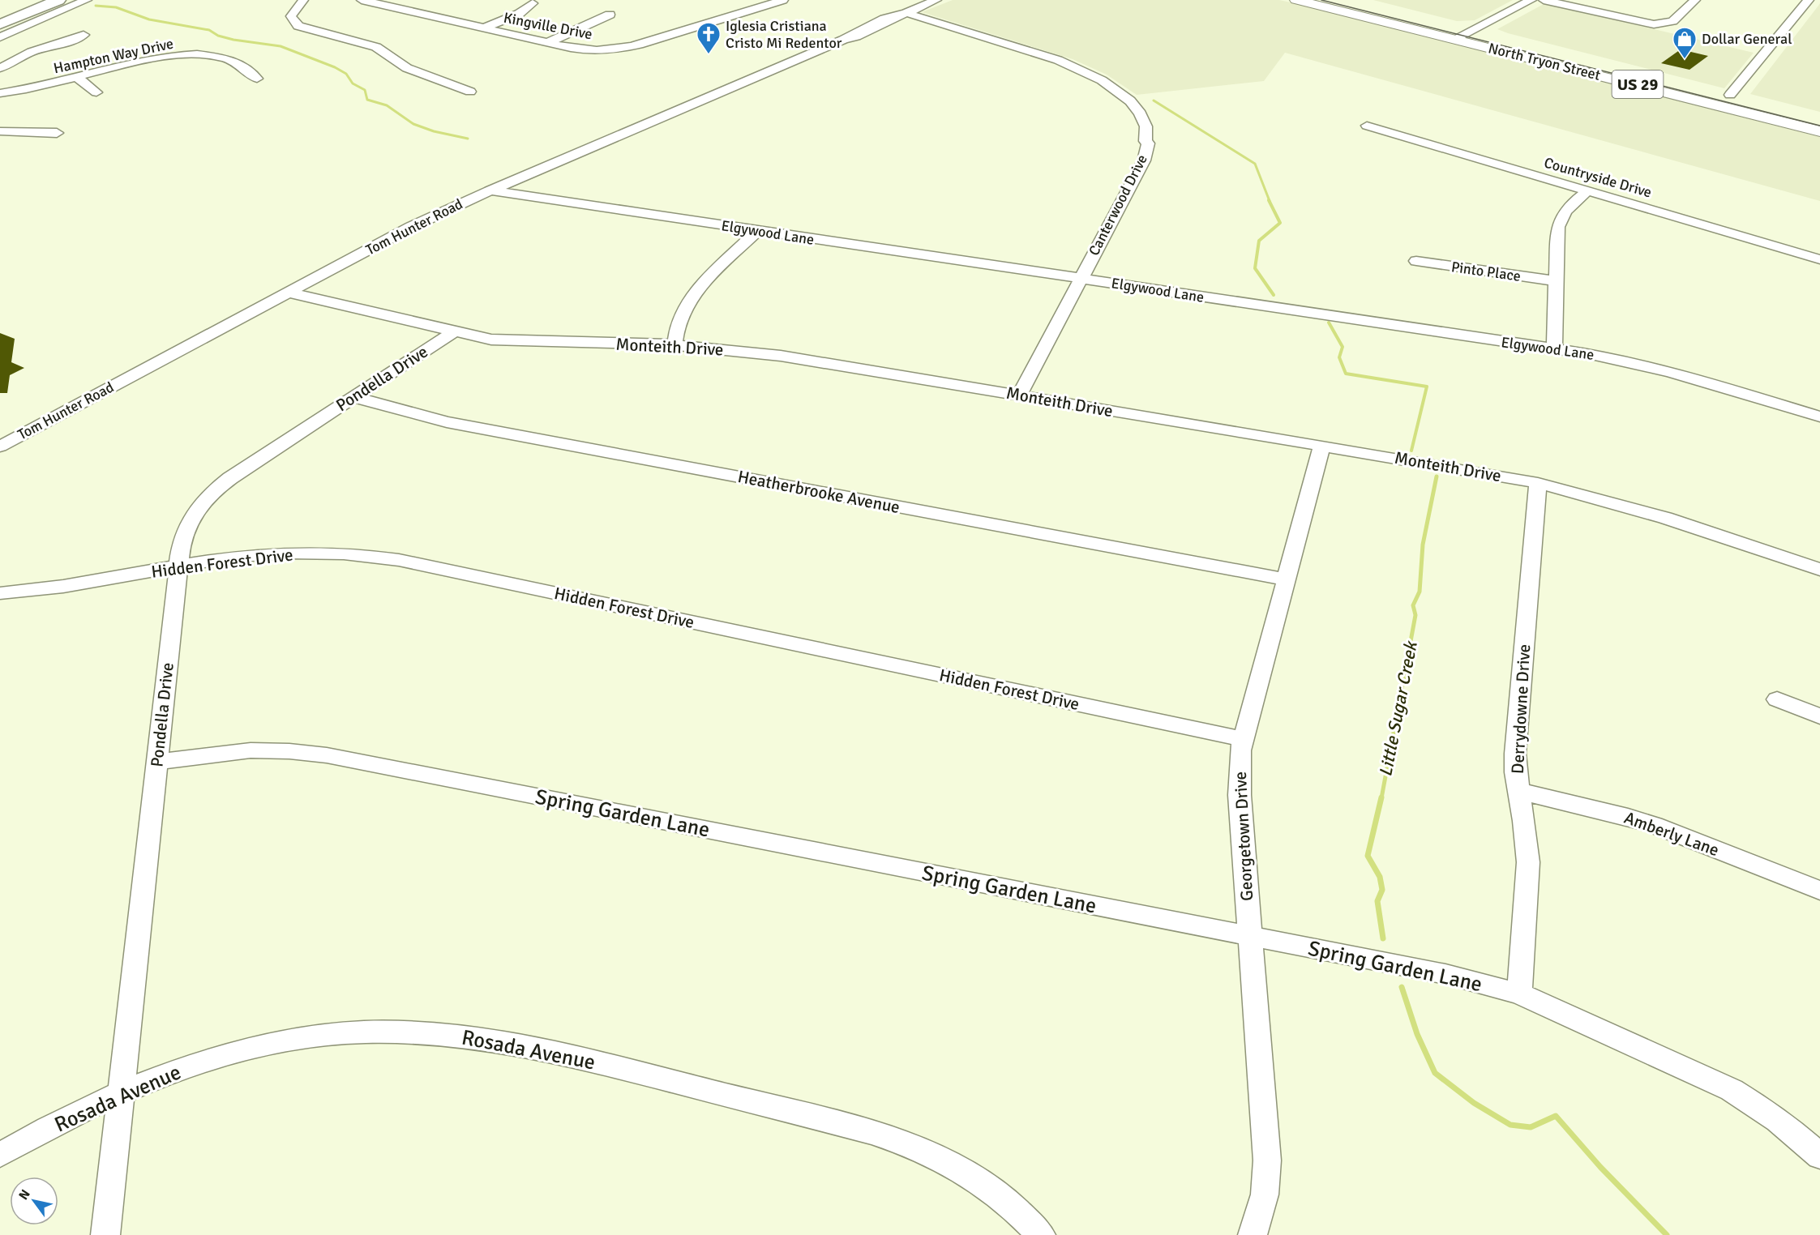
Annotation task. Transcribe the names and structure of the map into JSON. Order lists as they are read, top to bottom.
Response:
{
  "streets": {
    "main road": ["North Tryon Street", "US 29"],
    "street": [
      "Kingville Drive",
      "Hampton Way Drive",
      "Countryside Drive",
      "Canterwood Drive",
      "Tom Hunter Road",
      "Elgywood Lane",
      "Pinto Place",
      "Monteith Drive",
      "Pondella Drive",
      "Heatherbrooke Avenue",
      "Hidden Forest Drive",
      "Derrydowne Drive",
      "Spring Garden Lane",
      "Amberly Lane",
      "Georgetown Drive",
      "Rosada Avenue"
    ]
  },
  "crossings": [
    ["Canterwood Drive", "Tom Hunter Road"],
    ["Canterwood Drive", "Elgywood Lane"],
    ["Canterwood Drive", "Monteith Drive"],
    ["Tom Hunter Road", "Elgywood Lane"],
    ["Tom Hunter Road", "Monteith Drive"],
    ["Monteith Drive", "Pondella Drive"],
    ["Monteith Drive", "Derrydowne Drive"],
    ["Monteith Drive", "Georgetown Drive"],
    ["Pondella Drive", "Heatherbrooke Avenue"],
    ["Pondella Drive", "Hidden Forest Drive"],
    ["Pondella Drive", "Spring Garden Lane"],
    ["Pondella Drive", "Rosada Avenue"],
    ["Heatherbrooke Avenue", "Georgetown Drive"],
    ["Hidden Forest Drive", "Georgetown Drive"],
    ["Derrydowne Drive", "Spring Garden Lane"],
    ["Derrydowne Drive", "Amberly Lane"],
    ["Spring Garden Lane", "Georgetown Drive"]
  ],
  "water": ["Little Sugar Creek"],
  "places": {
    "church": ["Iglesia Cristiana Cristo Mi Redentor"],
    "shop": ["Dollar General"]
  },
  "north": "top left"
}
